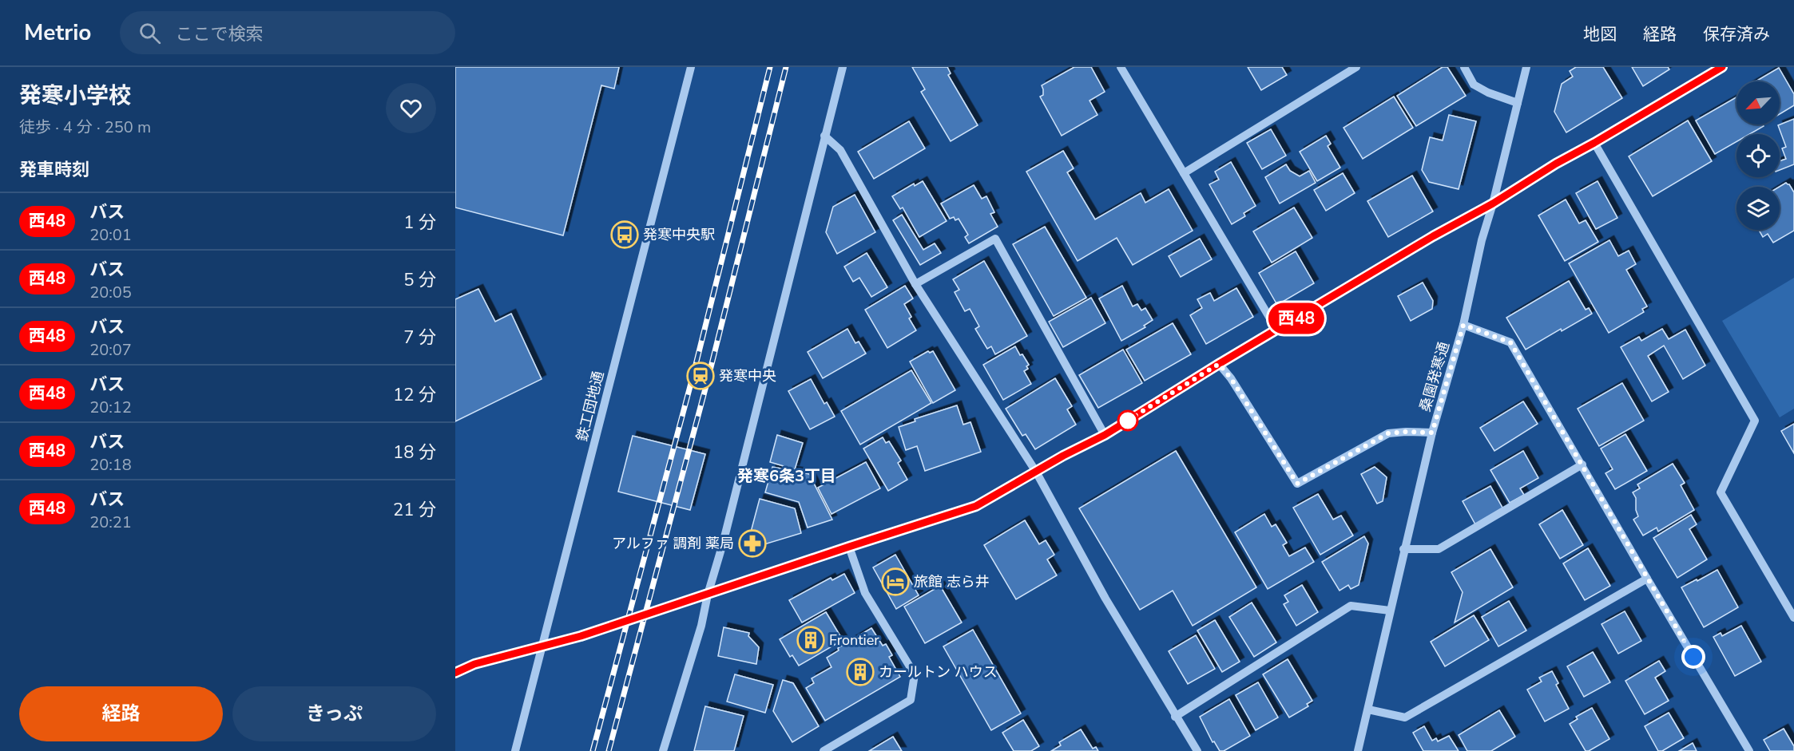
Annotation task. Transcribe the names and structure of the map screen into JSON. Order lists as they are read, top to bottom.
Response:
{
  "streets": {
    "street": ["桑園発寒通", "鉄工団地通"]
  },
  "districts": ["発寒6条3丁目"],
  "places": {
    "bus stop": ["発寒中央駅"],
    "station": ["発寒中央"],
    "pharmacy": ["アルファ 調剤 薬局"],
    "hotel": ["旅館 志ら井"],
    "building": ["Frontier", "カールトン ハウス"]
  },
  "lines": ["bus line 西48"],
  "north": "bottom left",
  "page": {
    "header": "Metrio",
    "search": "ここで検索",
    "nav": ["地図", "経路", "保存済み"],
    "heading": [
      ["発寒小学校", "徒歩 · 4 分 · 250 m"],
      "発車時刻"
    ],
    "on_map": "西48",
    "list": [
      {
        "mark": "西48",
        "name": "バス",
        "note": "20:01",
        "value": "1 分"
      },
      {
        "mark": "西48",
        "name": "バス",
        "note": "20:05",
        "value": "5 分"
      },
      {
        "mark": "西48",
        "name": "バス",
        "note": "20:07",
        "value": "7 分"
      },
      {
        "mark": "西48",
        "name": "バス",
        "note": "20:12",
        "value": "12 分"
      },
      {
        "mark": "西48",
        "name": "バス",
        "note": "20:18",
        "value": "18 分"
      },
      {
        "mark": "西48",
        "name": "バス",
        "note": "20:21",
        "value": "21 分"
      }
    ],
    "buttons": ["経路", "きっぷ"]
  }
}
